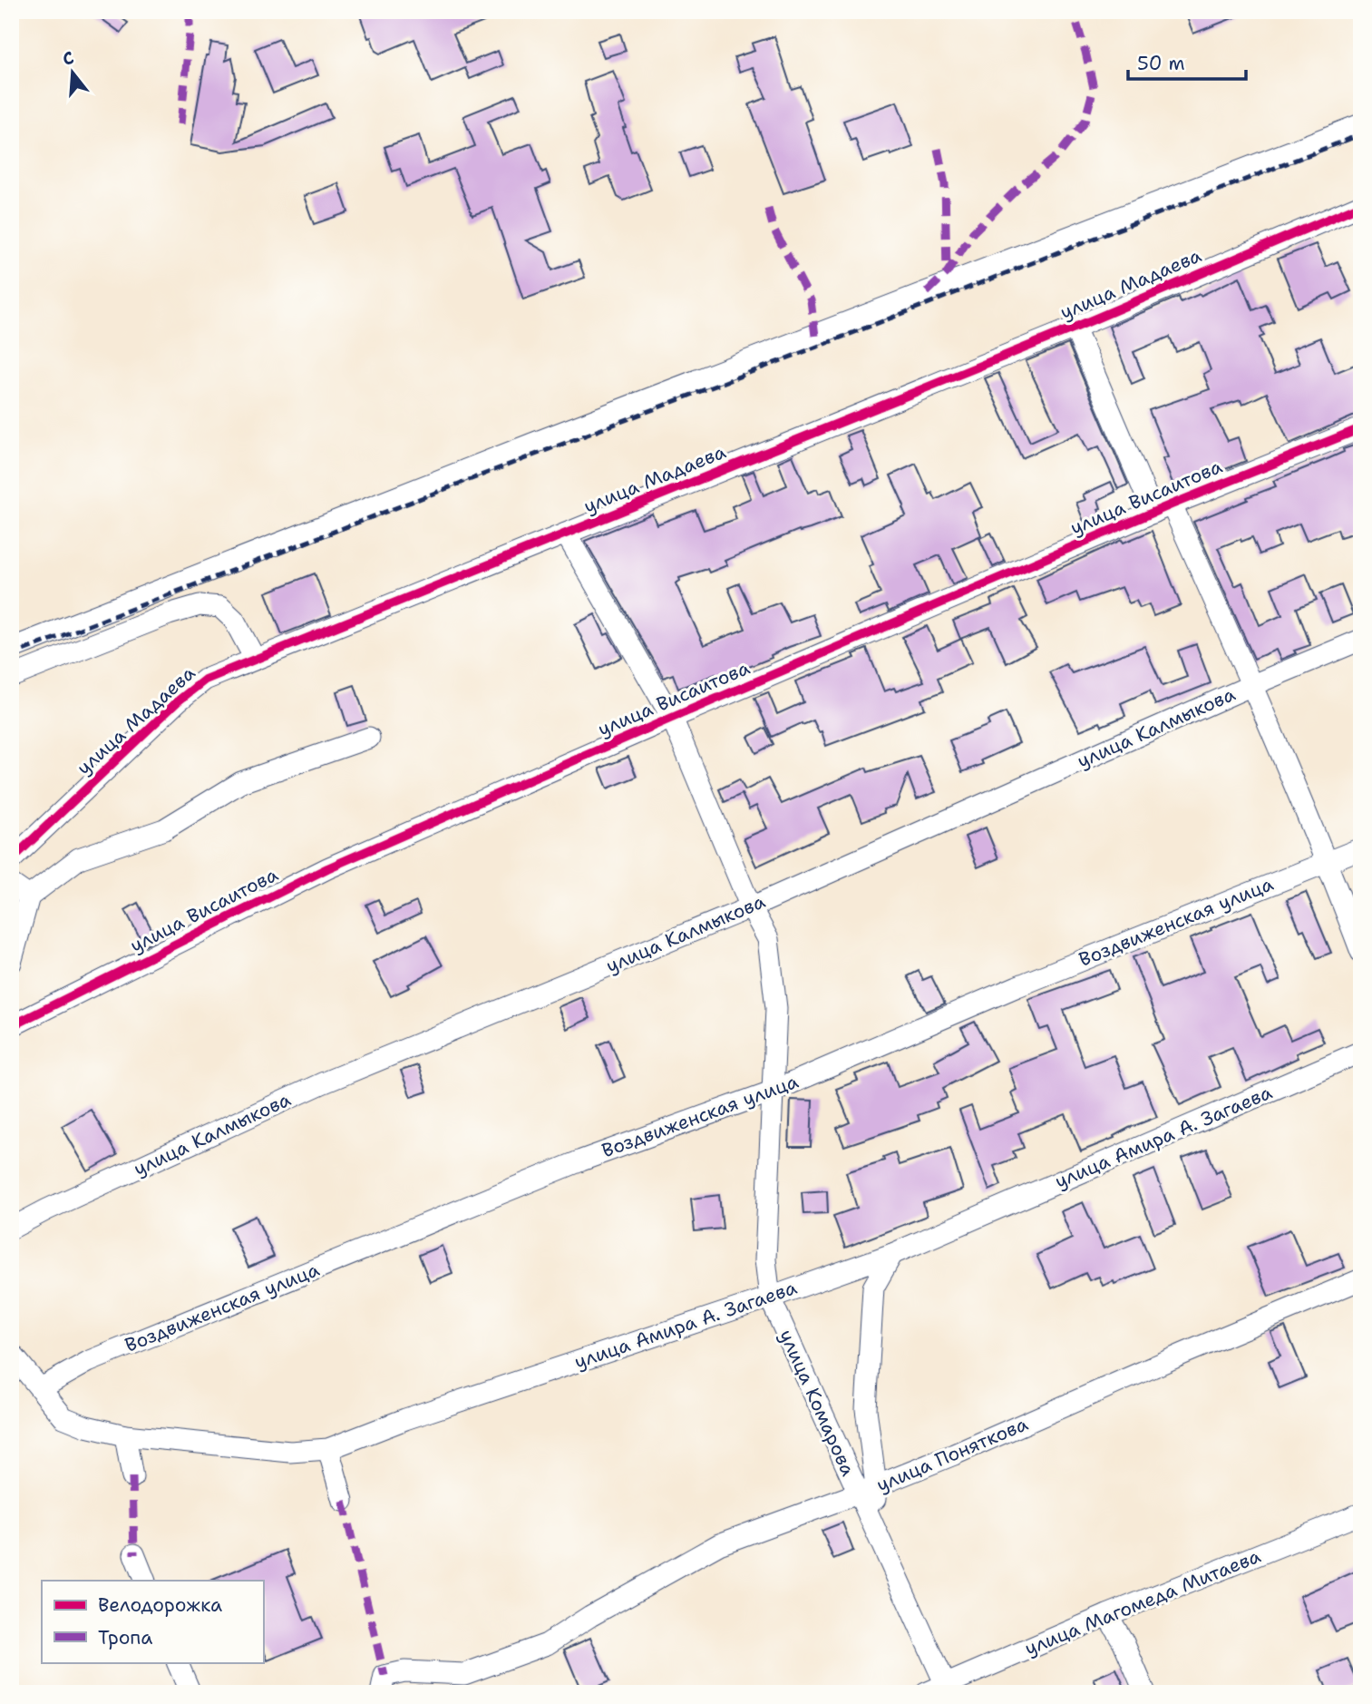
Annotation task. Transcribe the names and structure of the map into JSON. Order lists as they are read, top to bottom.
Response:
{
  "streets": {
    "street": [
      "улица Мадаева",
      "улица Висаитова",
      "улица Калмыкова",
      "Воздвиженская улица",
      "улица Амира А. Загаева",
      "улица Комарова",
      "улица Поняткова",
      "улица Магомеда Митаева"
    ]
  },
  "crossings": [
    ["улица Мадаева", "улица Комарова"],
    ["улица Висаитова", "улица Комарова"],
    ["улица Калмыкова", "улица Комарова"],
    ["Воздвиженская улица", "улица Амира А. Загаева"],
    ["Воздвиженская улица", "улица Комарова"],
    ["улица Амира А. Загаева", "улица Комарова"],
    ["улица Комарова", "улица Поняткова"],
    ["улица Комарова", "улица Магомеда Митаева"]
  ],
  "legend": ["Велодорожка", "Тропа"],
  "scale_bar": "50 m",
  "north": "top"
}
